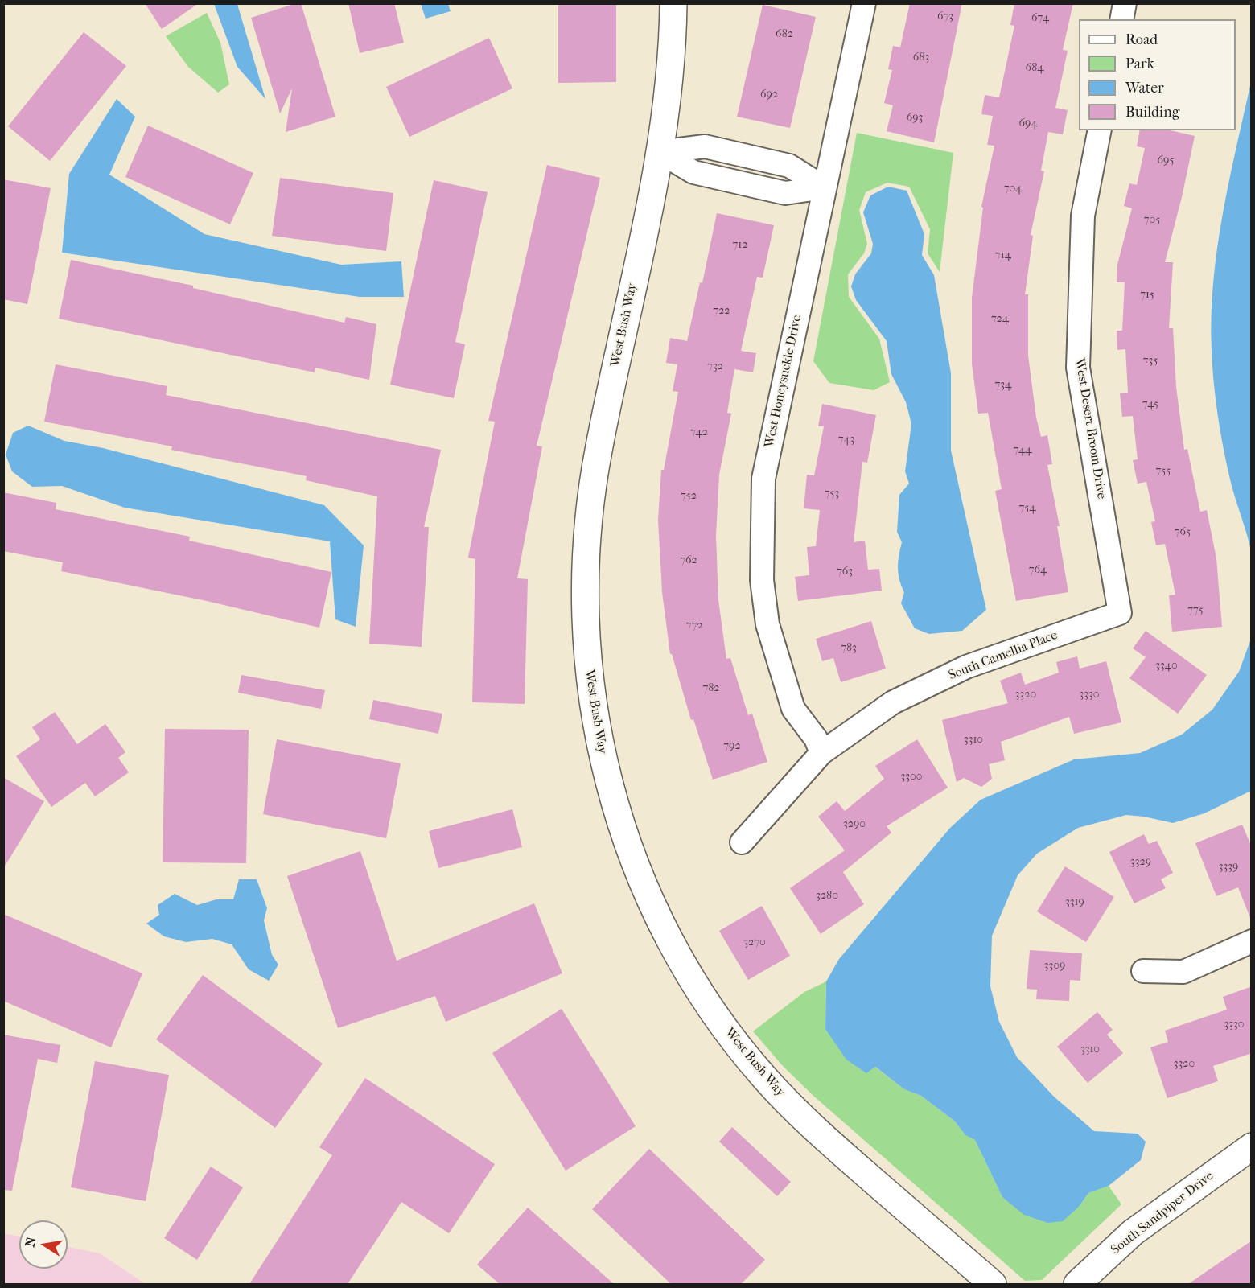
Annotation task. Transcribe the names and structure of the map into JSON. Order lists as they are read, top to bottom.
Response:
{
  "streets": {
    "street": [
      "West Bush Way",
      "West Honeysuckle Drive",
      "West Desert Broom Drive",
      "South Camellia Place",
      "South Sandpiper Drive"
    ]
  },
  "crossings": [
    ["West Honeysuckle Drive", "South Camellia Place"],
    ["West Desert Broom Drive", "South Camellia Place"]
  ],
  "house_numbers": [
    "673",
    "674",
    "682",
    "683",
    "684",
    "692",
    "693",
    "694",
    "695",
    "704",
    "705",
    "712",
    "714",
    "715",
    "722",
    "724",
    "735",
    "732",
    "734",
    "745",
    "742",
    "743",
    "744",
    "755",
    "753",
    "752",
    "754",
    "765",
    "762",
    "764",
    "763",
    "775",
    "772",
    "783",
    "3340",
    "782",
    "3320",
    "3330",
    "3310",
    "792",
    "3300",
    "3290",
    "3329",
    "3339",
    "3280",
    "3319",
    "3270",
    "3309",
    "3330",
    "3310",
    "3320"
  ],
  "legend": [
    "Road",
    "Park",
    "Water",
    "Building"
  ],
  "north": "left"
}
